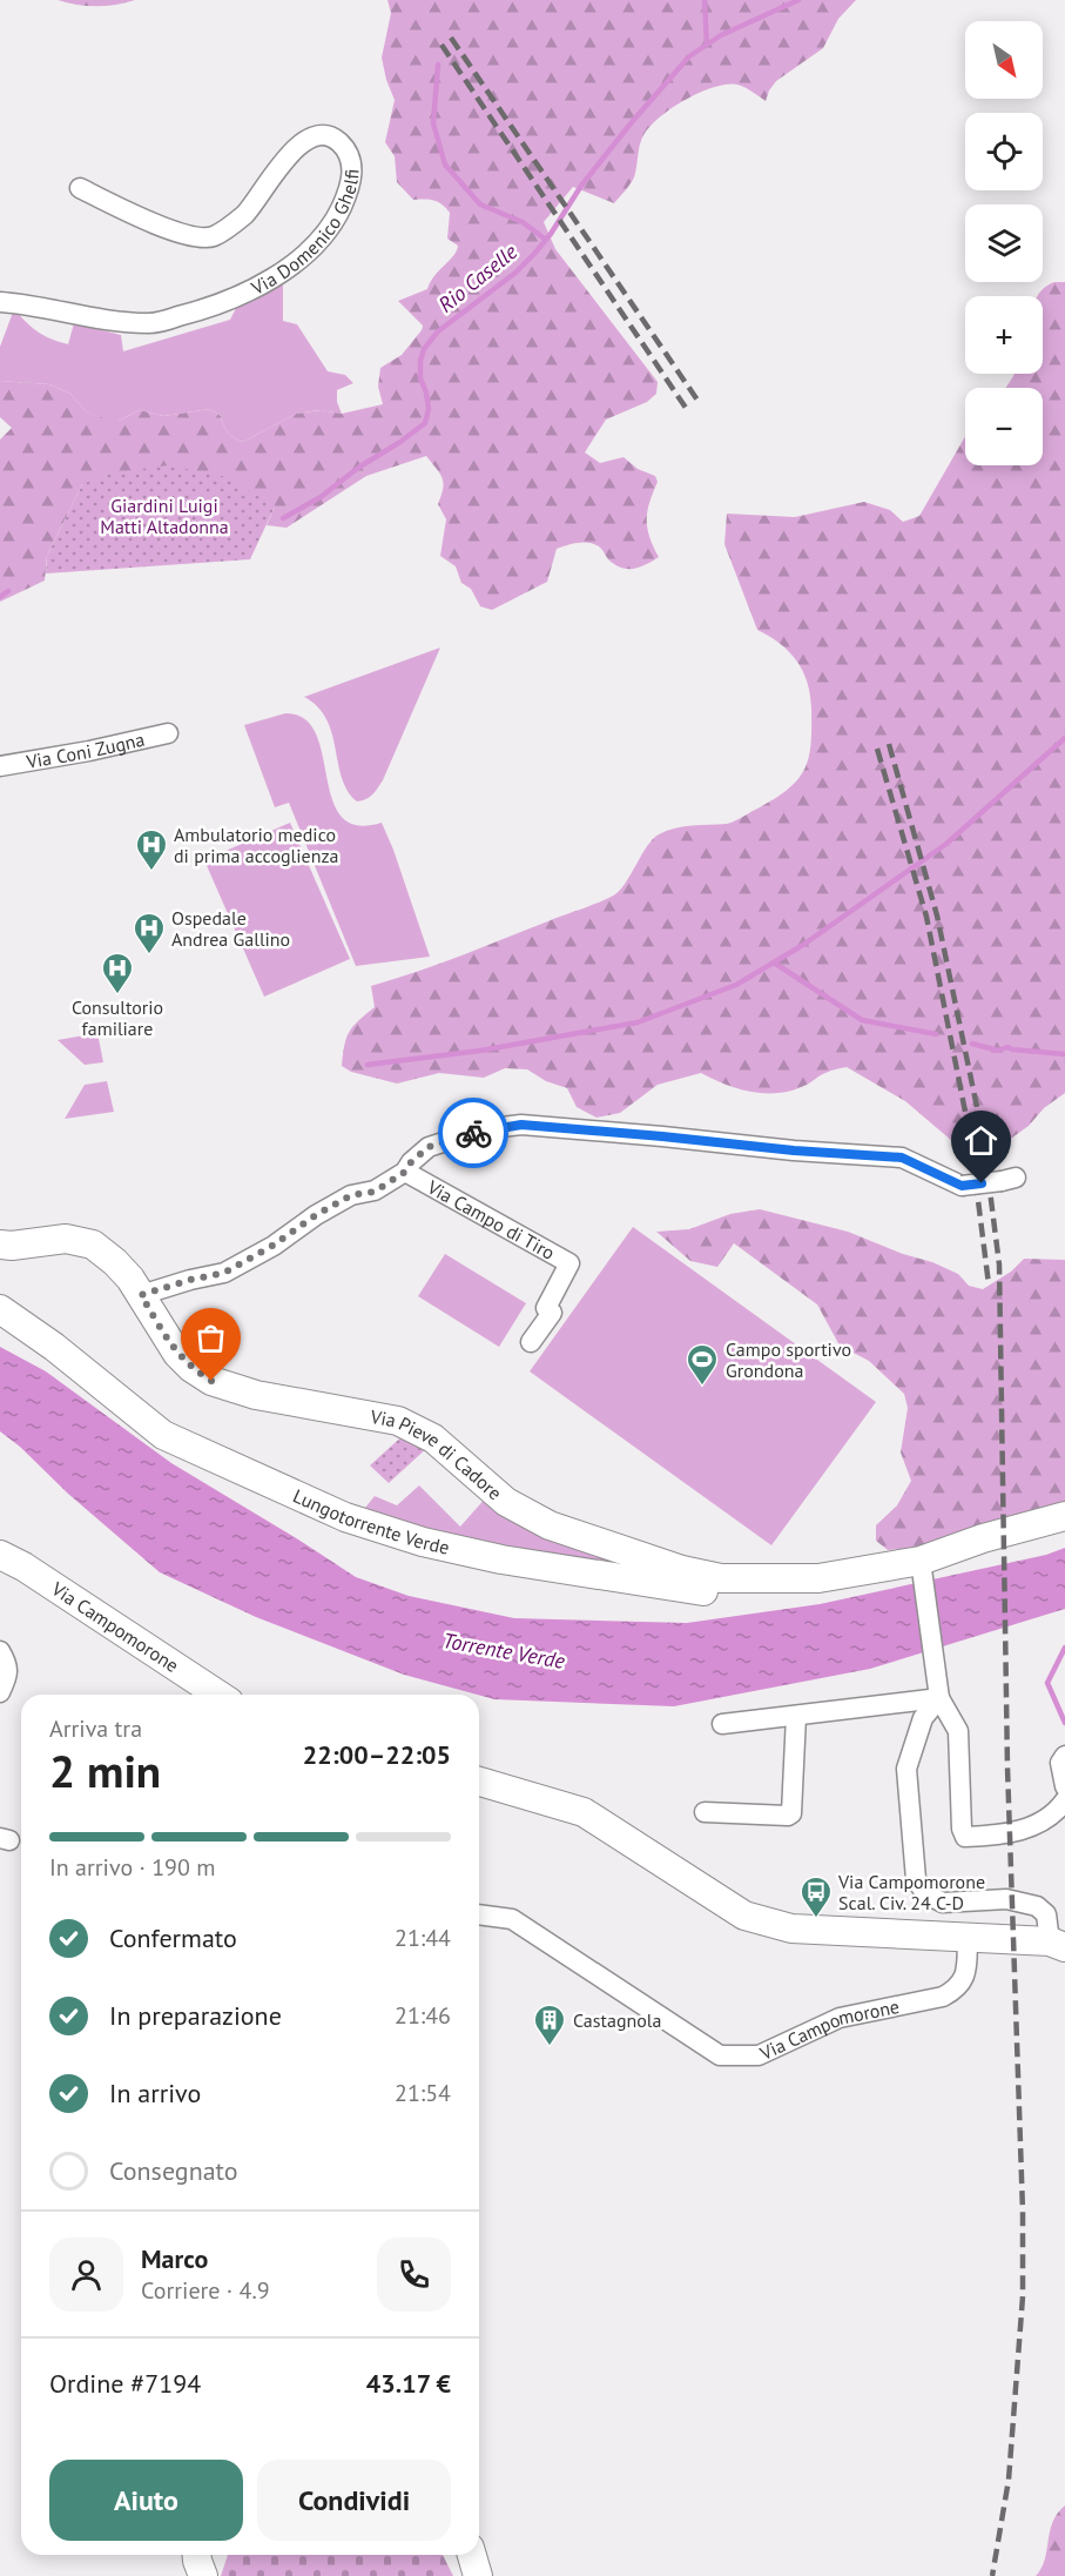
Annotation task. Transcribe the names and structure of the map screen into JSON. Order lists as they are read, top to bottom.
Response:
{
  "streets": {
    "street": [
      "Via Domenico Ghelfi",
      "Via Coni Zugna",
      "Via Campo di Tiro",
      "Via Pieve di Cadore",
      "Lungotorrente Verde",
      "Via Campomorone"
    ]
  },
  "crossings": [
    ["Via Campo di Tiro", "Via Pieve di Cadore"],
    ["Via Pieve di Cadore", "Lungotorrente Verde"]
  ],
  "water": ["Rio Caselle", "Torrente Verde"],
  "parks": ["Giardini Luigi Matti Altadonna"],
  "places": {
    "hospital": ["Ambulatorio medico di prima accoglienza", "Ospedale Andrea Gallino", "Consultorio familiare"],
    "sports": ["Campo sportivo Grondona"],
    "bus stop": ["Via Campomorone Scal. Civ. 24 C-D"],
    "building": ["Castagnola"]
  },
  "north": "bottom right",
  "page": {
    "map_buttons": ["+", "−"],
    "heading": ["2 min", "Arriva tra", "22:00–22:05"],
    "panel": [
      "Marco",
      "Corriere · 4.9",
      "Ordine #7194",
      "43.17 €"
    ],
    "bar": "In arrivo · 190 m",
    "list": [
      ["Confermato", "21:44"],
      ["In preparazione", "21:46"],
      ["In arrivo", "21:54"],
      "Consegnato"
    ],
    "buttons": ["Aiuto", "Condividi"]
  }
}
